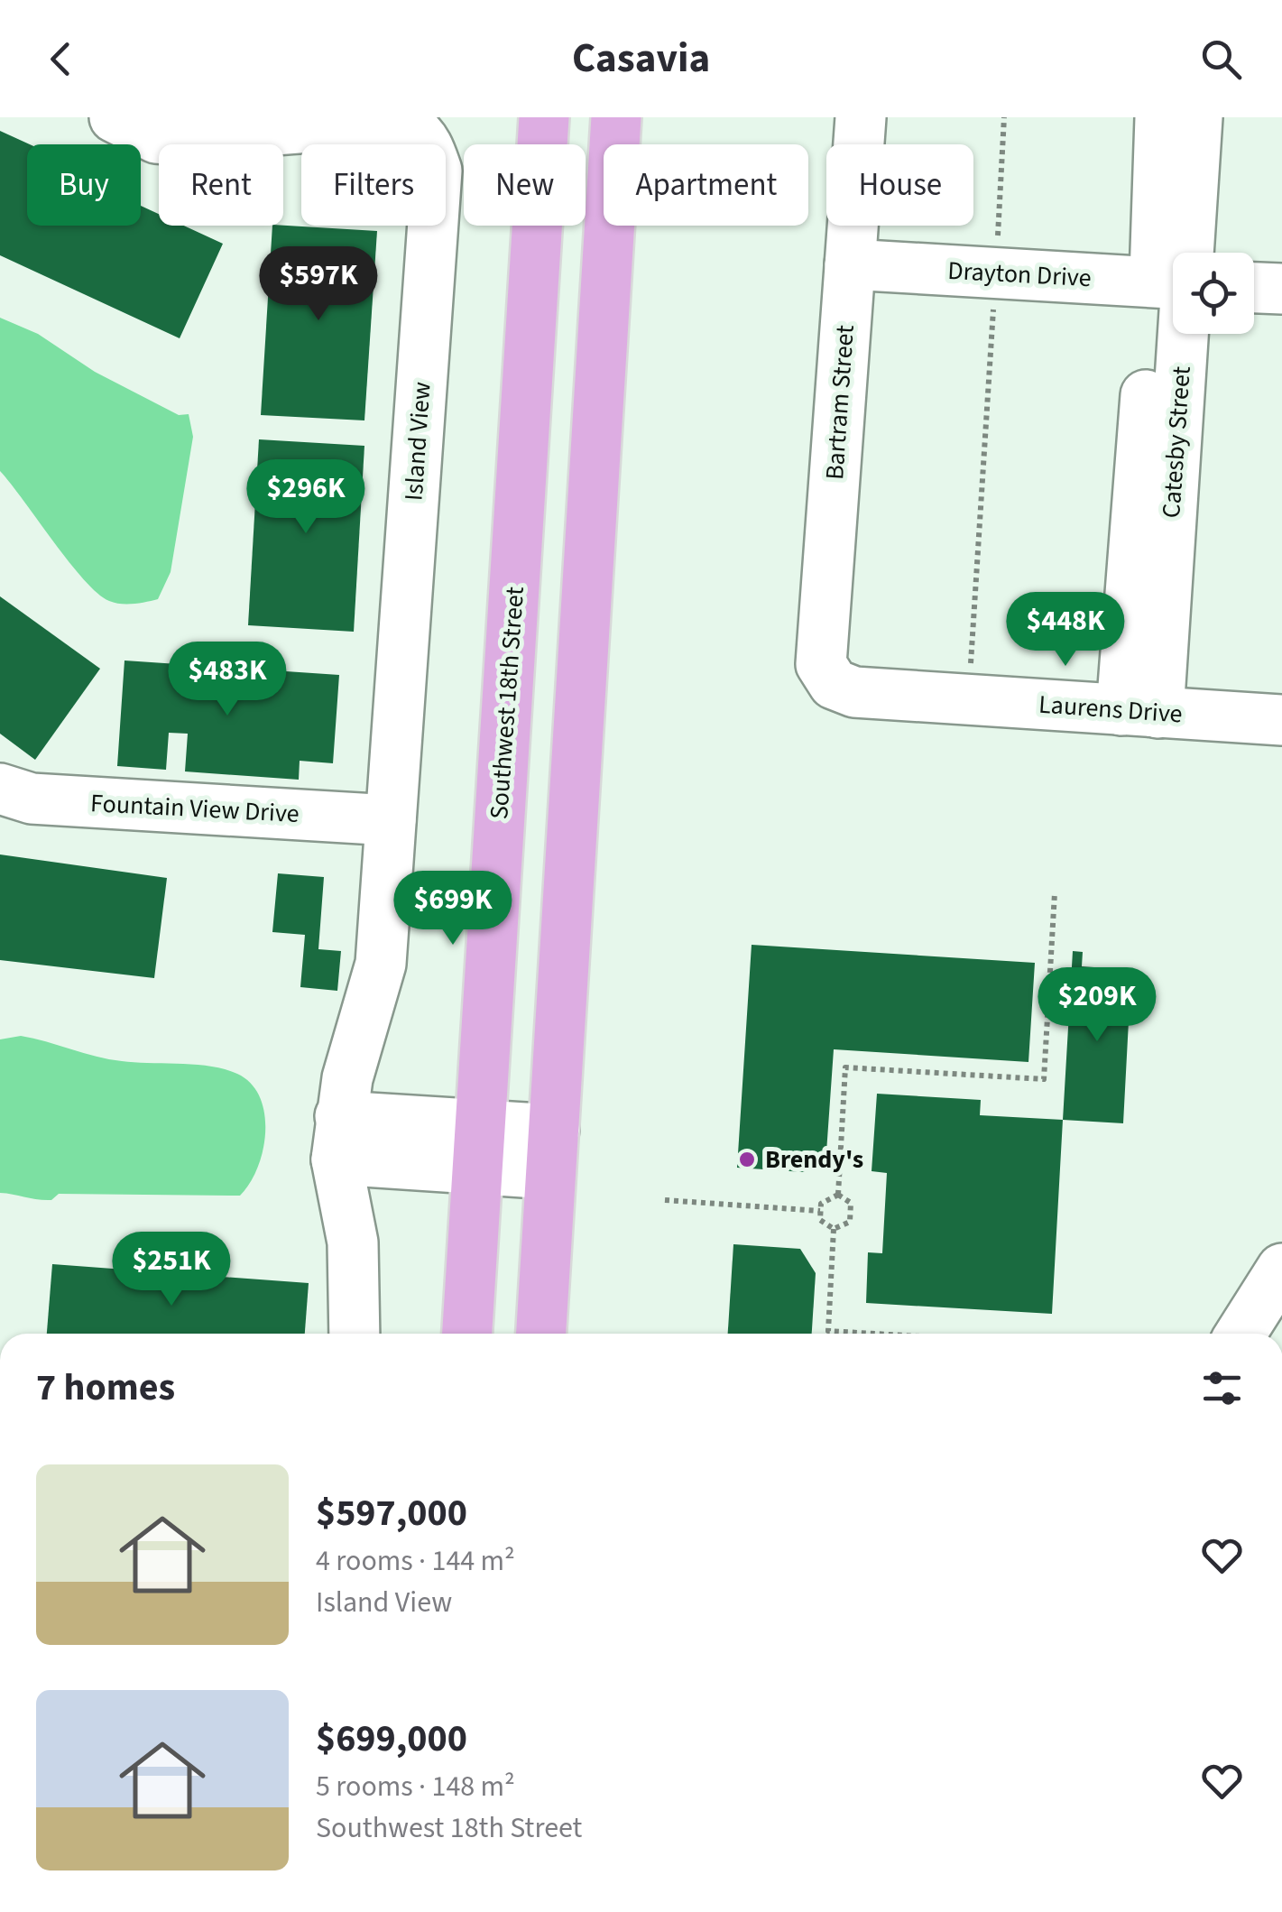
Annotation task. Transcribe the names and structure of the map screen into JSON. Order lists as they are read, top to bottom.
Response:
{
  "streets": {
    "main road": ["Southwest 18th Street"],
    "street": [
      "Drayton Drive",
      "Bartram Street",
      "Island View",
      "Catesby Street",
      "Laurens Drive",
      "Fountain View Drive"
    ]
  },
  "crossings": [
    ["Drayton Drive", "Bartram Street"],
    ["Bartram Street", "Laurens Drive"],
    ["Island View", "Fountain View Drive"],
    ["Catesby Street", "Laurens Drive"]
  ],
  "places": ["Brendy's"],
  "page": {
    "header": "Casavia",
    "chip": [
      "Buy",
      "Rent",
      "Filters",
      "New",
      "Apartment",
      "House"
    ],
    "price": [
      "$597K",
      "$296K",
      "$448K",
      "$483K",
      "$699K",
      "$209K",
      "$251K"
    ],
    "heading": "7 homes",
    "list": [
      {
        "name": "$597,000",
        "note": "4 rooms · 144 m² · Island View"
      },
      {
        "name": "$699,000",
        "note": "5 rooms · 148 m² · Southwest 18th Street"
      }
    ]
  }
}
